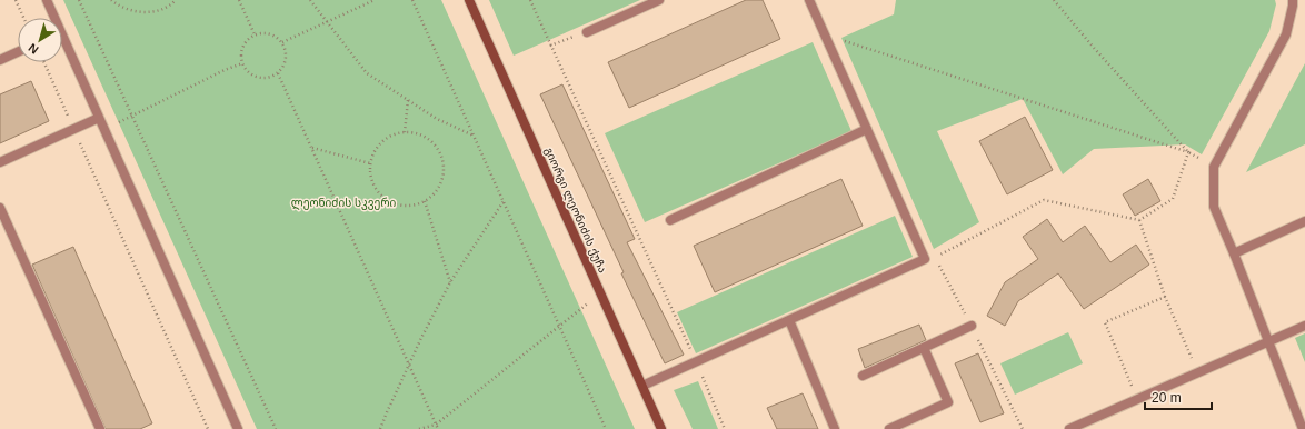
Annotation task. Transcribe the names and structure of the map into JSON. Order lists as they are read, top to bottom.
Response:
{
  "streets": {
    "street": ["გიორგი ლეონიძის ქუჩა"]
  },
  "parks": ["ლეონიძის სკვერი"],
  "scale_bar": "20 m",
  "north": "bottom left"
}
